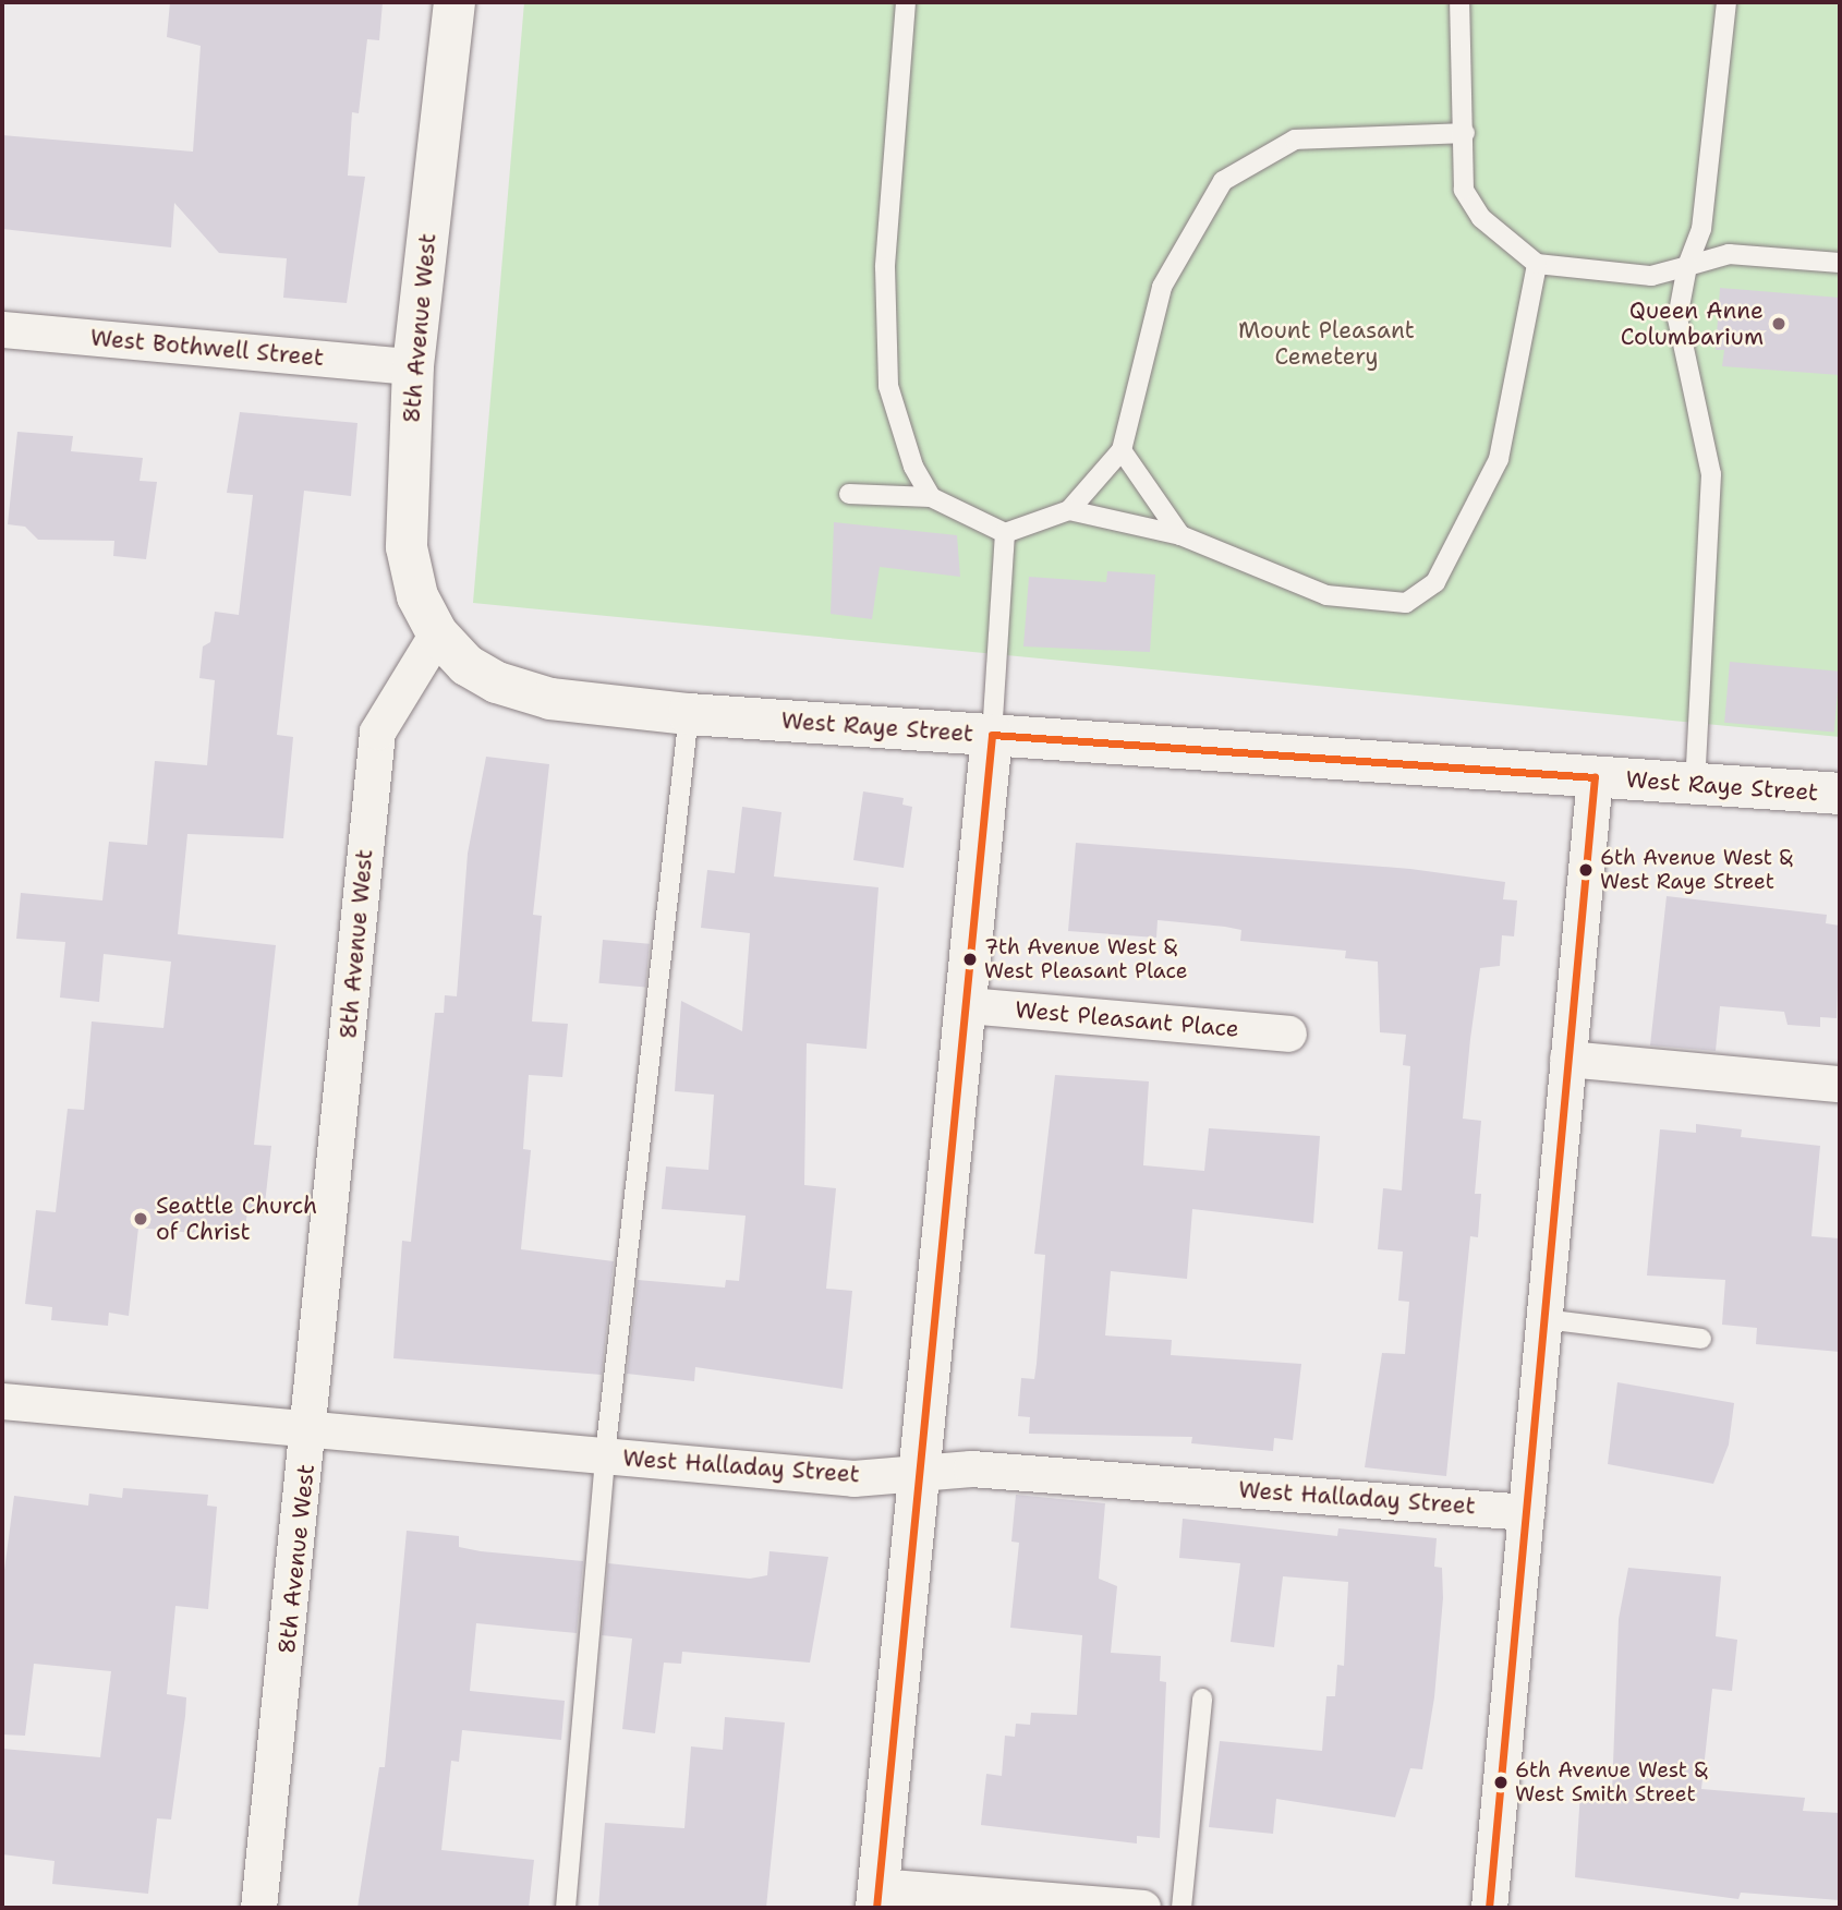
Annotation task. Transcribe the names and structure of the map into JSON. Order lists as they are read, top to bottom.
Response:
{
  "streets": {
    "street": [
      "8th Avenue West",
      "West Bothwell Street",
      "West Raye Street",
      "West Pleasant Place",
      "West Halladay Street"
    ]
  },
  "crossings": [
    ["8th Avenue West", "West Bothwell Street"],
    ["8th Avenue West", "West Raye Street"],
    ["8th Avenue West", "West Halladay Street"]
  ],
  "parks": ["Mount Pleasant Cemetery"],
  "places": [
    "Queen Anne Columbarium",
    "6th Avenue West & West Raye Street",
    "7th Avenue West & West Pleasant Place",
    "Seattle Church of Christ",
    "6th Avenue West & West Smith Street"
  ]
}
